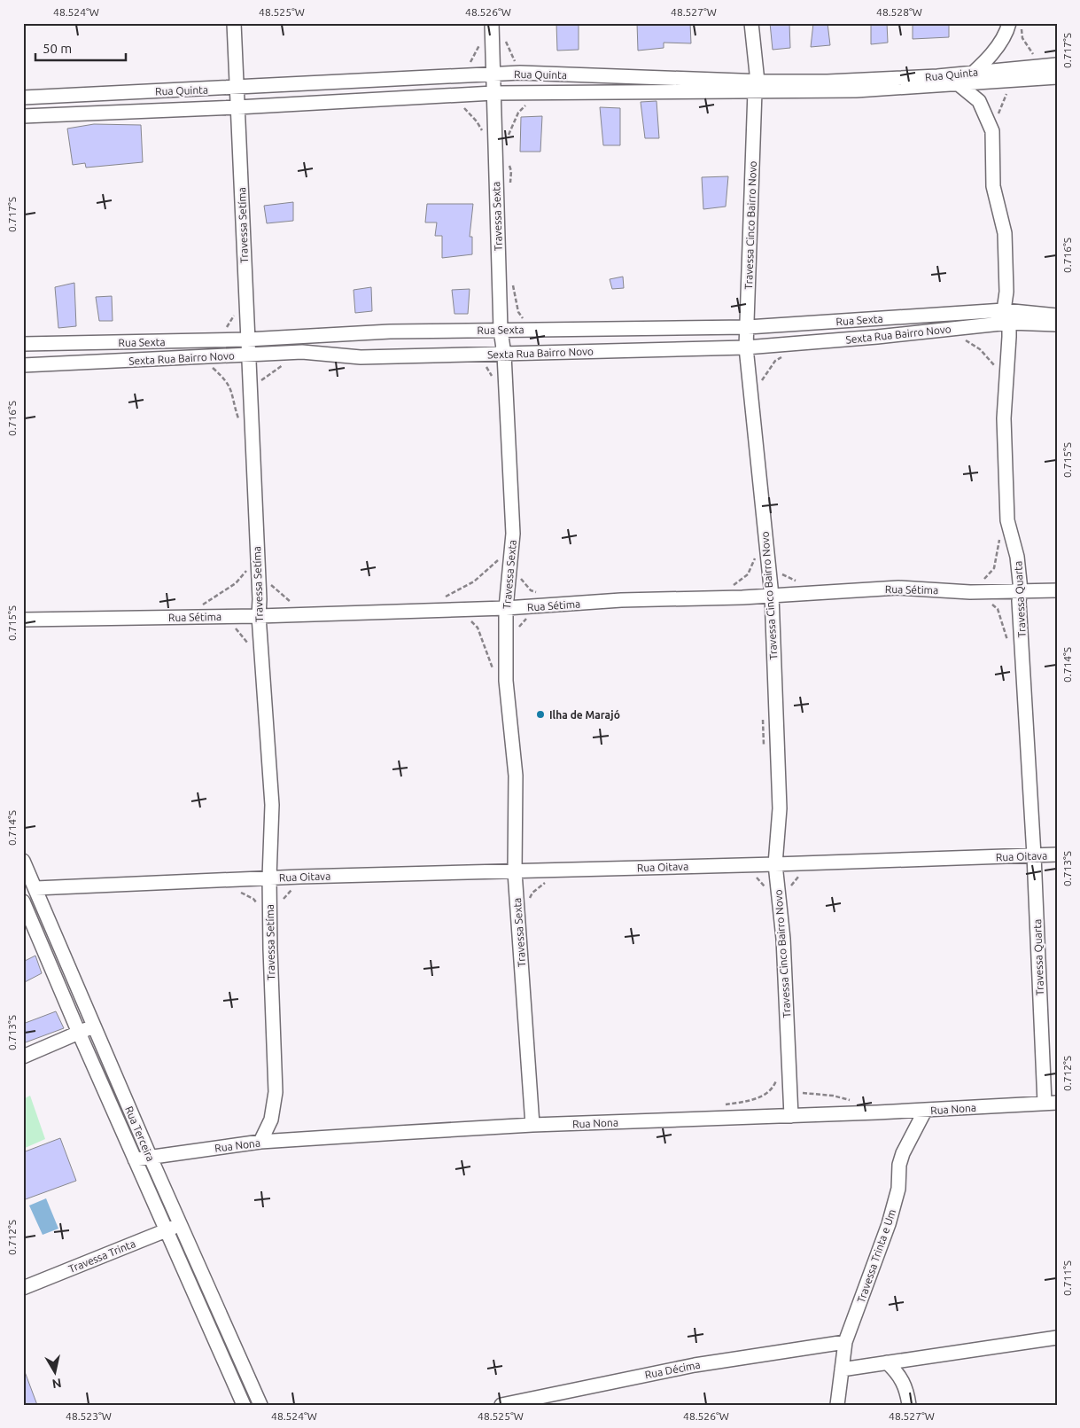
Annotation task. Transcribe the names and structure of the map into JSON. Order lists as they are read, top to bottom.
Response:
{
  "streets": {
    "street": [
      "Rua Quinta",
      "Travessa Sexta",
      "Travessa Setíma",
      "Travessa Cinco Bairro Novo",
      "Rua Sexta",
      "Sexta Rua Bairro Novo",
      "Rua Sétima",
      "Travessa Quarta",
      "Rua Oitava",
      "Rua Nona",
      "Rua Terceira",
      "Travessa Trinta",
      "Travessa Trinta e Um",
      "Rua Décima"
    ]
  },
  "crossings": [
    ["Rua Quinta", "Travessa Sexta"],
    ["Rua Quinta", "Travessa Setíma"],
    ["Rua Quinta", "Travessa Cinco Bairro Novo"],
    ["Rua Quinta", "Travessa Quarta"],
    ["Travessa Sexta", "Rua Sexta"],
    ["Travessa Sexta", "Sexta Rua Bairro Novo"],
    ["Travessa Sexta", "Rua Sétima"],
    ["Travessa Sexta", "Rua Oitava"],
    ["Travessa Sexta", "Rua Nona"],
    ["Travessa Setíma", "Rua Sexta"],
    ["Travessa Setíma", "Sexta Rua Bairro Novo"],
    ["Travessa Setíma", "Rua Sétima"],
    ["Travessa Setíma", "Rua Oitava"],
    ["Travessa Setíma", "Rua Nona"],
    ["Travessa Cinco Bairro Novo", "Rua Sexta"],
    ["Travessa Cinco Bairro Novo", "Sexta Rua Bairro Novo"],
    ["Travessa Cinco Bairro Novo", "Rua Sétima"],
    ["Travessa Cinco Bairro Novo", "Rua Oitava"],
    ["Travessa Cinco Bairro Novo", "Rua Nona"],
    ["Rua Sexta", "Sexta Rua Bairro Novo"],
    ["Rua Sexta", "Travessa Quarta"],
    ["Sexta Rua Bairro Novo", "Travessa Quarta"],
    ["Rua Sétima", "Travessa Quarta"],
    ["Travessa Quarta", "Rua Oitava"],
    ["Travessa Quarta", "Rua Nona"],
    ["Rua Oitava", "Rua Terceira"],
    ["Rua Nona", "Rua Terceira"],
    ["Rua Nona", "Travessa Trinta e Um"],
    ["Rua Terceira", "Travessa Trinta"],
    ["Travessa Trinta e Um", "Rua Décima"]
  ],
  "places": ["Ilha de Marajó"],
  "scale_bar": "50 m",
  "north": "bottom",
  "coordinates": [
    "48.524°W",
    "48.525°W",
    "48.526°W",
    "48.527°W",
    "48.528°W",
    "0.717°S",
    "0.716°S",
    "0.715°S",
    "0.714°S",
    "0.713°S",
    "0.712°S",
    "0.711°S",
    "48.523°W"
  ]
}
